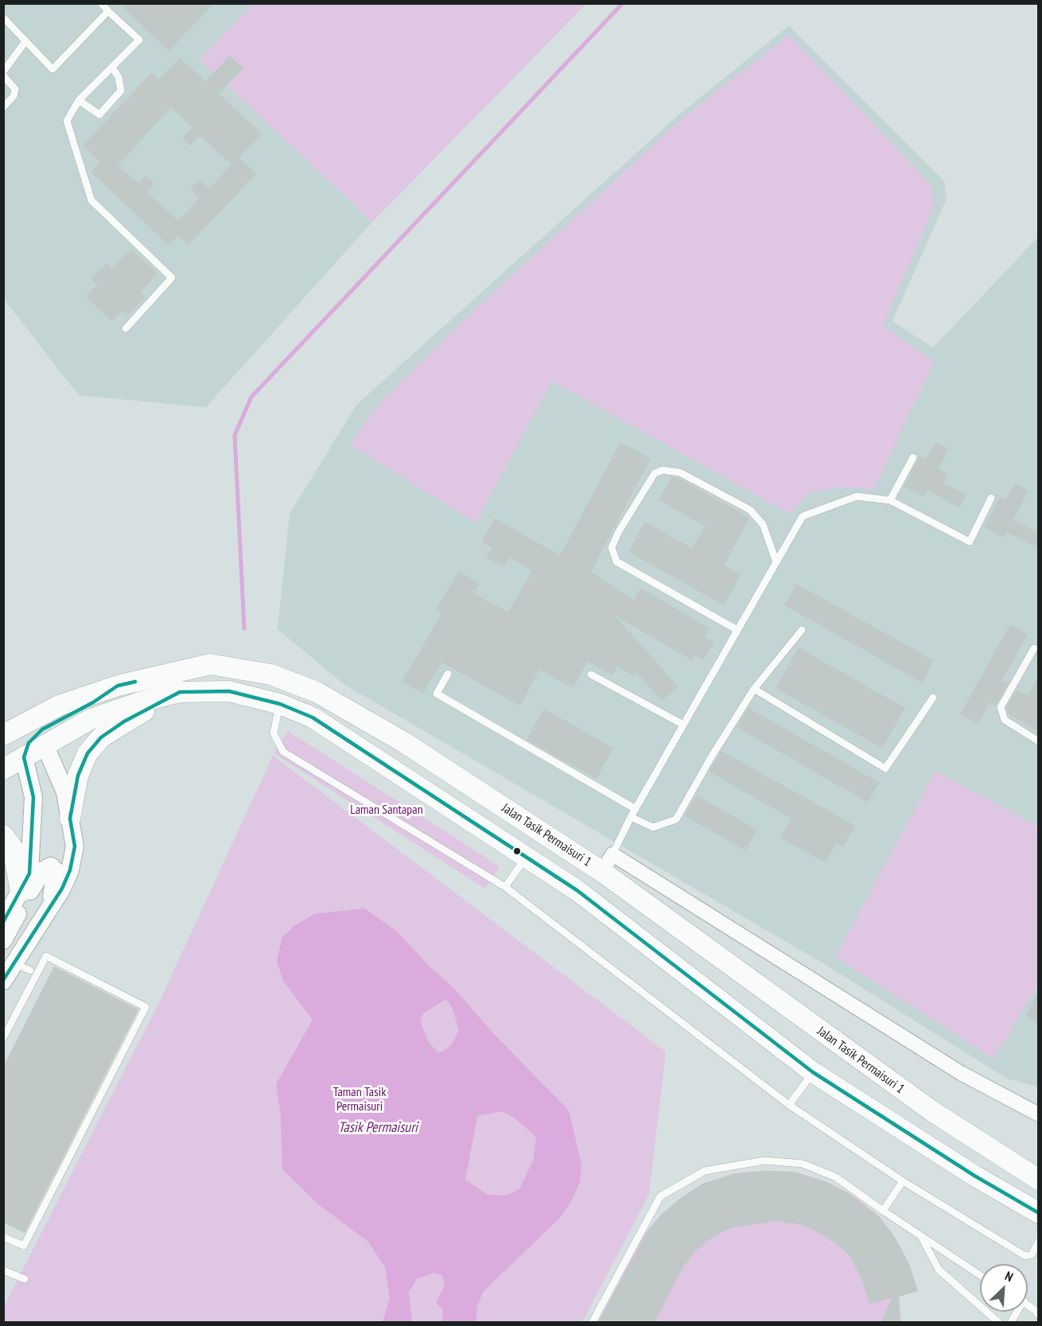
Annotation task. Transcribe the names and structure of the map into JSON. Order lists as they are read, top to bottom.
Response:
{
  "streets": {
    "main road": ["Jalan Tasik Permaisuri 1"]
  },
  "water": ["Tasik Permaisuri"],
  "parks": ["Laman Santapan", "Taman Tasik Permaisuri"],
  "north": "top right"
}
